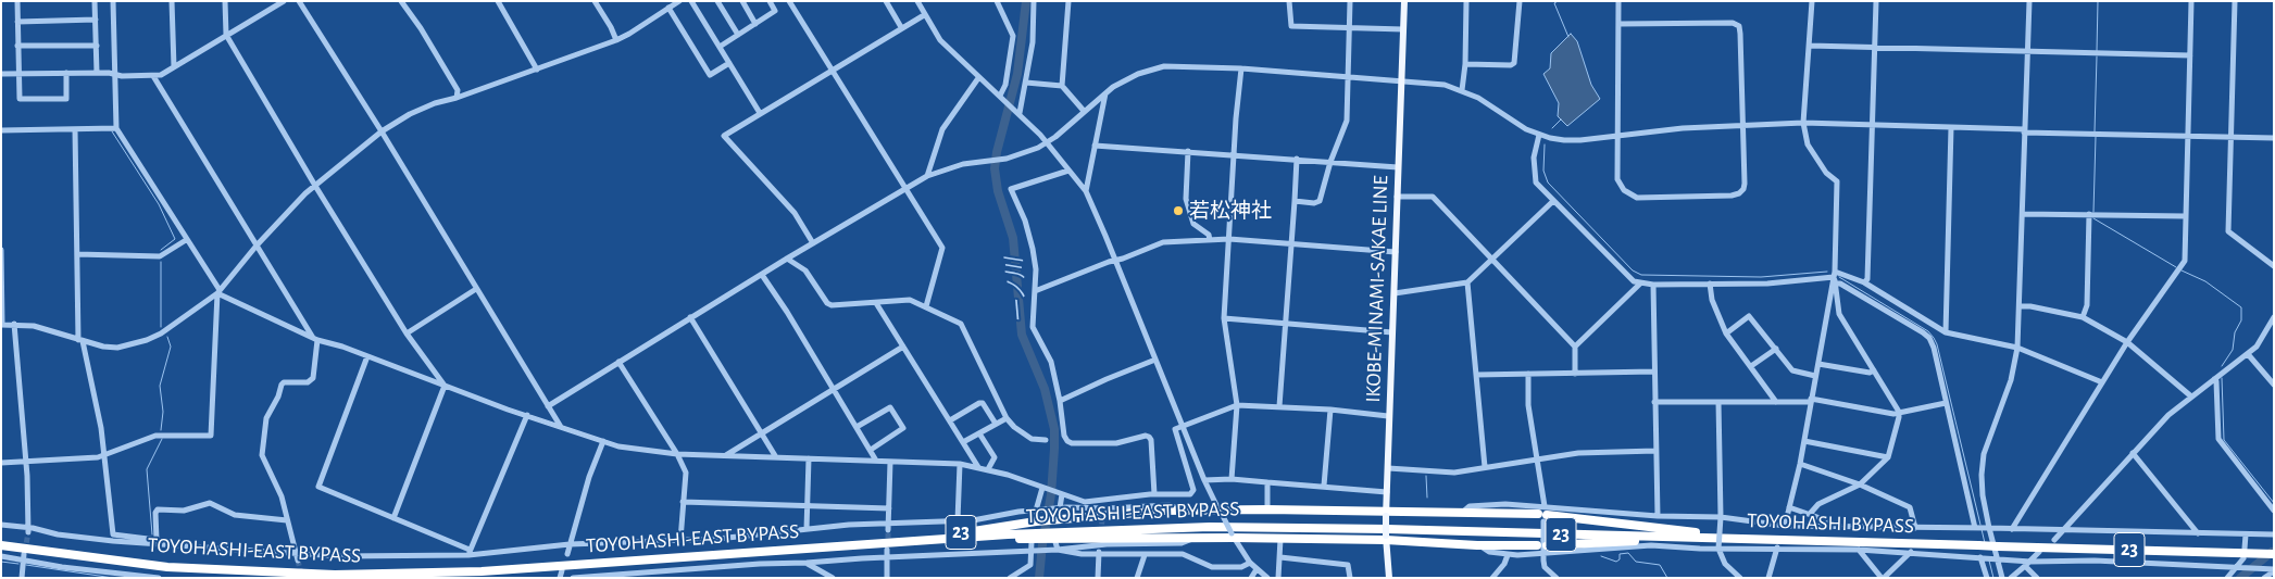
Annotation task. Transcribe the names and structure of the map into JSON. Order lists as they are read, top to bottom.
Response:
{
  "streets": {
    "highway": ["TOYOHASHI-EAST BYPASS", "TOYOHASHI BYPASS", "23"],
    "main road": ["IKOBE-MINAMI-SAKAE LINE"]
  },
  "crossings": [
    ["IKOBE-MINAMI-SAKAE LINE", "TOYOHASHI-EAST BYPASS"],
    ["IKOBE-MINAMI-SAKAE LINE", "TOYOHASHI BYPASS"],
    ["IKOBE-MINAMI-SAKAE LINE", "23"],
    ["TOYOHASHI-EAST BYPASS", "TOYOHASHI BYPASS"],
    ["TOYOHASHI-EAST BYPASS", "23"],
    ["TOYOHASHI BYPASS", "23"]
  ],
  "water": ["一ノ川"],
  "places": ["若松神社"]
}
